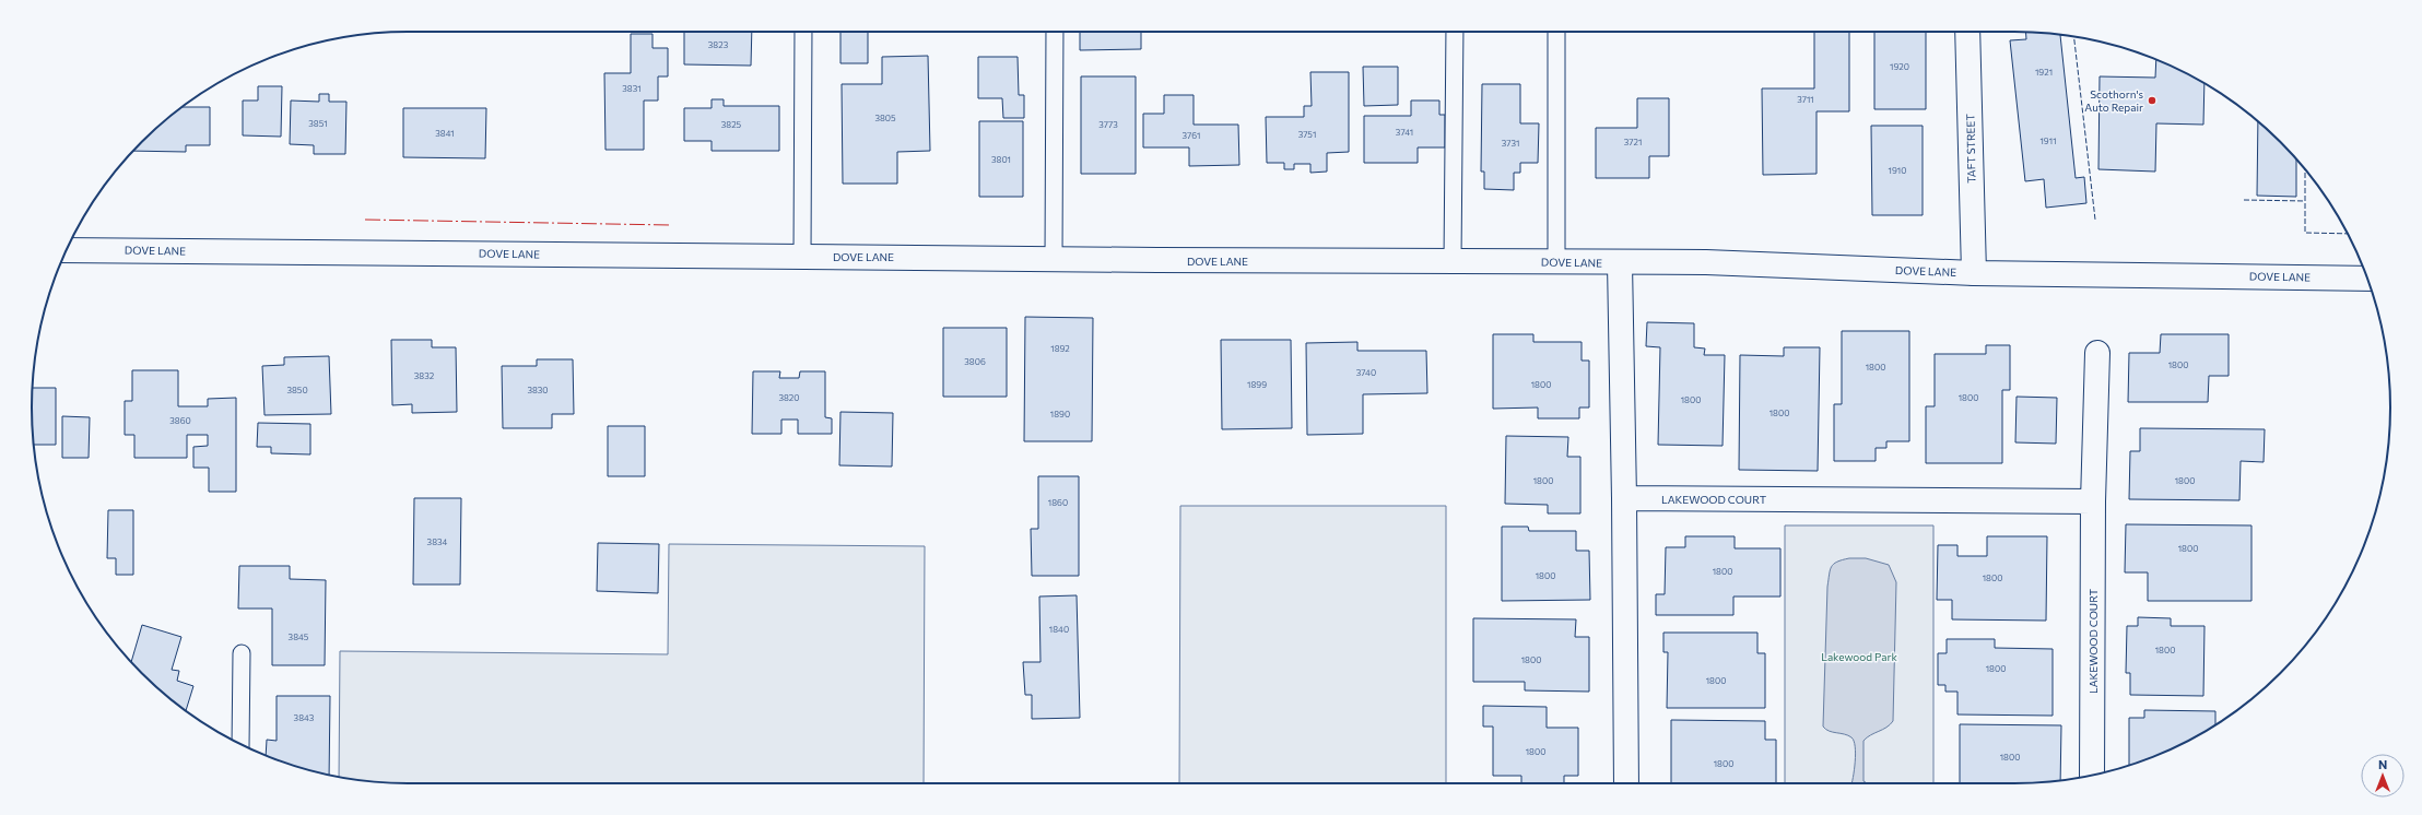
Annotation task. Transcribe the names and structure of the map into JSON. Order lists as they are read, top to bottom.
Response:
{
  "streets": {
    "street": ["TAFT STREET", "DOVE LANE", "LAKEWOOD COURT"]
  },
  "crossings": [
    ["TAFT STREET", "DOVE LANE"]
  ],
  "parks": ["Lakewood Park"],
  "places": ["Scothorn's Auto Repair"],
  "house_numbers": [
    "3823",
    "1920",
    "1921",
    "3831",
    "3711",
    "3805",
    "3851",
    "3825",
    "3773",
    "3741",
    "3841",
    "3751",
    "3761",
    "1911",
    "3721",
    "3731",
    "3801",
    "1910",
    "1892",
    "3806",
    "1800",
    "1800",
    "3740",
    "3832",
    "1899",
    "1800",
    "3850",
    "3830",
    "3820",
    "1800",
    "1800",
    "1800",
    "1890",
    "3860",
    "1800",
    "1800",
    "1860",
    "3834",
    "1800",
    "1800",
    "1800",
    "1800",
    "1840",
    "3845",
    "1800",
    "1800",
    "1800",
    "1800",
    "3843",
    "1800",
    "1800",
    "1800"
  ],
  "north": "top"
}
